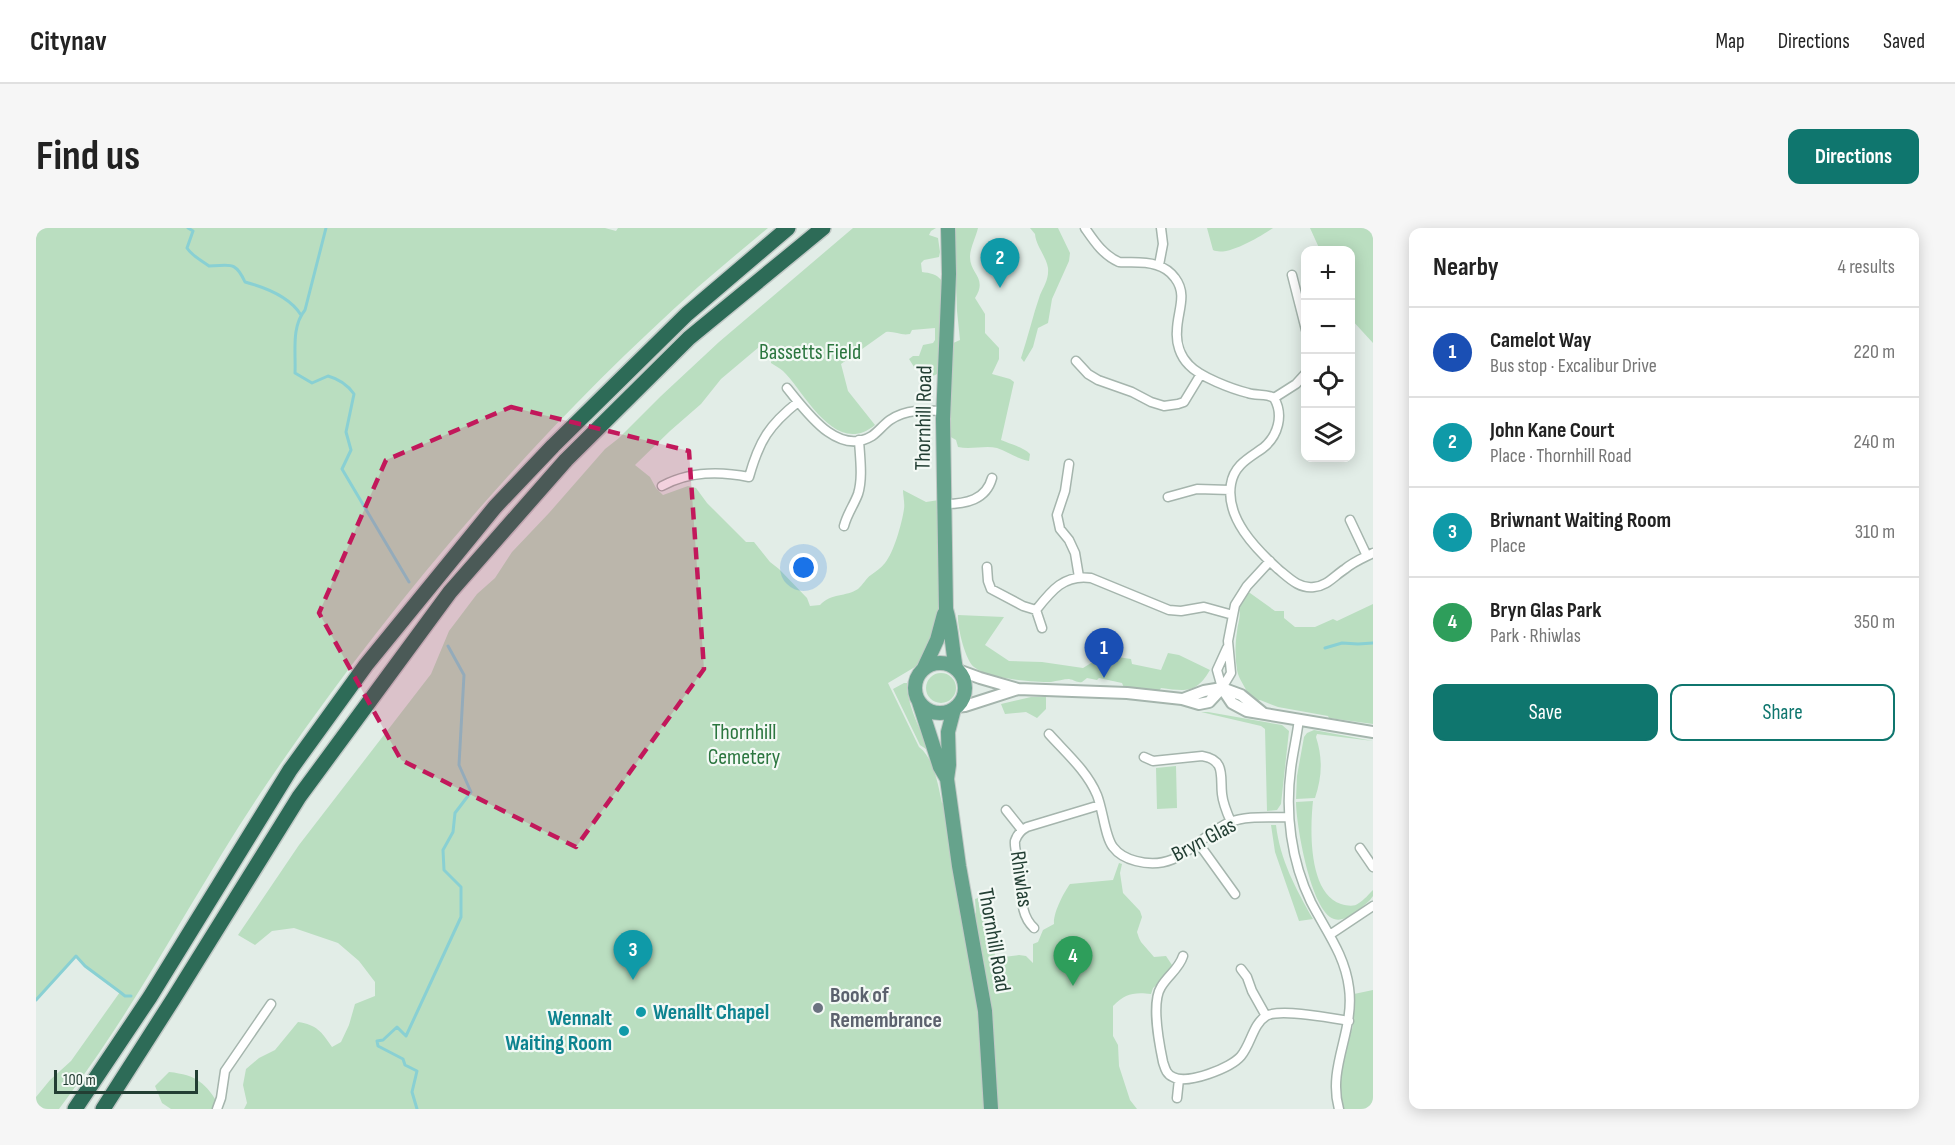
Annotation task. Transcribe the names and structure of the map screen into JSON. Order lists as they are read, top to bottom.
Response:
{
  "streets": {
    "main road": ["Thornhill Road"],
    "street": ["Bryn Glas", "Rhiwlas"]
  },
  "crossings": [
    ["Bryn Glas", "Rhiwlas"]
  ],
  "parks": ["Bassetts Field", "Thornhill Cemetery"],
  "places": ["Book of Remembrance", "Wenallt Chapel", "Wennalt Waiting Room"],
  "scale_bar": "100 m",
  "page": {
    "header": "Citynav",
    "nav": ["Map", "Directions", "Saved"],
    "buttons": [
      "Directions",
      ["Save", "Share"]
    ],
    "title": "Find us",
    "heading": ["Nearby", "4 results"],
    "pins": [
      "2",
      "1",
      "3",
      "4"
    ],
    "map_buttons": ["+", "−"],
    "list": [
      {
        "mark": "1",
        "name": "Camelot Way",
        "note": "Bus stop · Excalibur Drive",
        "value": "220 m"
      },
      {
        "mark": "2",
        "name": "John Kane Court",
        "note": "Place · Thornhill Road",
        "value": "240 m"
      },
      {
        "mark": "3",
        "name": "Briwnant Waiting Room",
        "note": "Place",
        "value": "310 m"
      },
      {
        "mark": "4",
        "name": "Bryn Glas Park",
        "note": "Park · Rhiwlas",
        "value": "350 m"
      }
    ],
    "scale": "100 m"
  }
}
